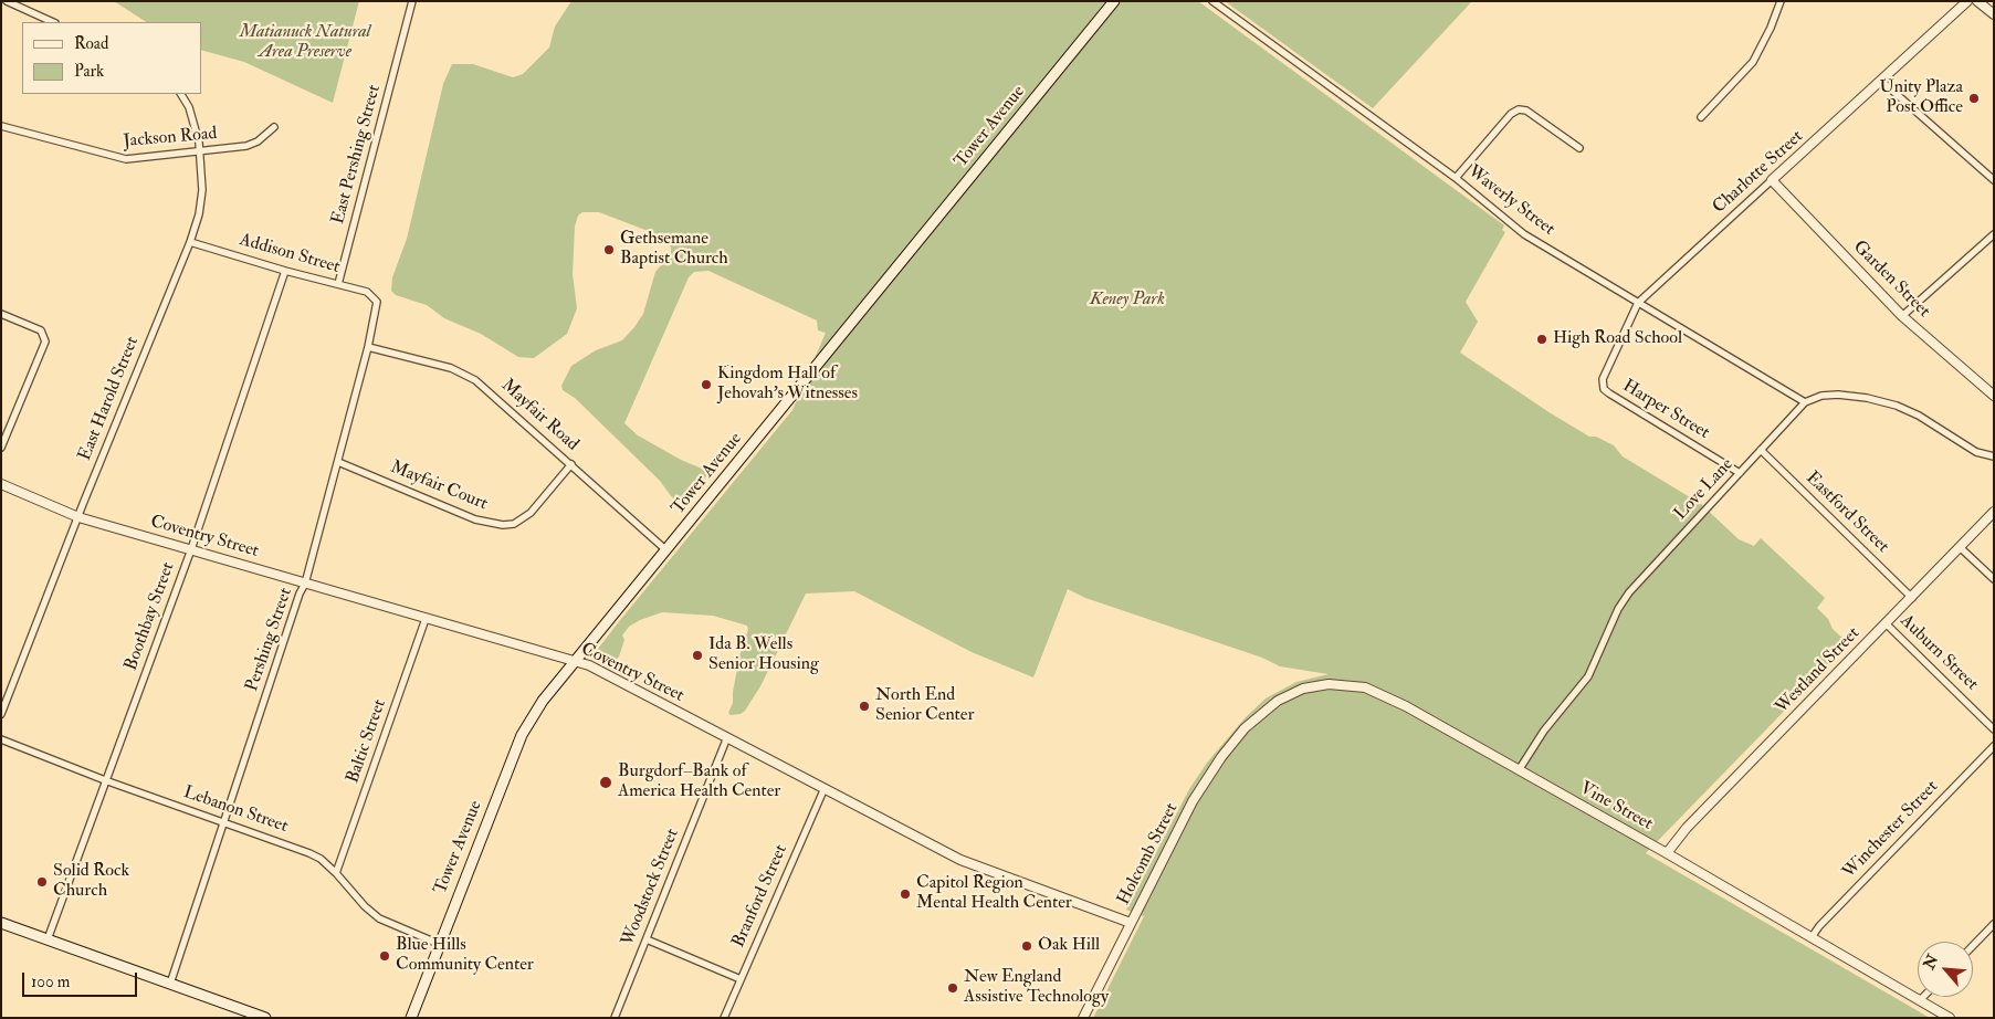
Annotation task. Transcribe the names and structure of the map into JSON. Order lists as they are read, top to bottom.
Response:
{
  "streets": {
    "main road": ["Tower Avenue"],
    "street": [
      "Jackson Road",
      "East Pershing Street",
      "Charlotte Street",
      "Waverly Street",
      "Addison Street",
      "Garden Street",
      "East Harold Street",
      "Harper Street",
      "Mayfair Road",
      "Mayfair Court",
      "Love Lane",
      "Eastford Street",
      "Coventry Street",
      "Boothbay Street",
      "Pershing Street",
      "Auburn Street",
      "Westland Street",
      "Baltic Street",
      "Vine Street",
      "Lebanon Street",
      "Winchester Street",
      "Holcomb Street",
      "Woodstock Street",
      "Branford Street"
    ]
  },
  "crossings": [
    ["Tower Avenue", "Mayfair Road"],
    ["Tower Avenue", "Coventry Street"],
    ["Tower Avenue", "Lebanon Street"],
    ["Jackson Road", "East Harold Street"],
    ["East Pershing Street", "Addison Street"],
    ["Charlotte Street", "Waverly Street"],
    ["Charlotte Street", "Garden Street"],
    ["Charlotte Street", "Harper Street"],
    ["Waverly Street", "Love Lane"],
    ["Addison Street", "East Harold Street"],
    ["Addison Street", "Boothbay Street"],
    ["Addison Street", "Pershing Street"],
    ["East Harold Street", "Coventry Street"],
    ["Harper Street", "Love Lane"],
    ["Mayfair Road", "Mayfair Court"],
    ["Mayfair Road", "Pershing Street"],
    ["Mayfair Court", "Pershing Street"],
    ["Love Lane", "Eastford Street"],
    ["Love Lane", "Vine Street"],
    ["Eastford Street", "Westland Street"],
    ["Coventry Street", "Boothbay Street"],
    ["Coventry Street", "Pershing Street"],
    ["Coventry Street", "Baltic Street"],
    ["Coventry Street", "Holcomb Street"],
    ["Coventry Street", "Woodstock Street"],
    ["Coventry Street", "Branford Street"],
    ["Boothbay Street", "Lebanon Street"],
    ["Pershing Street", "Lebanon Street"],
    ["Auburn Street", "Westland Street"],
    ["Westland Street", "Vine Street"],
    ["Baltic Street", "Lebanon Street"],
    ["Vine Street", "Winchester Street"],
    ["Vine Street", "Holcomb Street"]
  ],
  "parks": ["Matianuck Natural Area Preserve", "Keney Park"],
  "places": [
    "Unity Plaza Post Office",
    "Gethsemane Baptist Church",
    "High Road School",
    "Kingdom Hall of Jehovah's Witnesses",
    "Ida B. Wells Senior Housing",
    "North End Senior Center",
    "Burgdorf–Bank of America Health Center",
    "Solid Rock Church",
    "Capitol Region Mental Health Center",
    "Oak Hill",
    "Blue Hills Community Center",
    "New England Assistive Technology"
  ],
  "legend": ["Road", "Park"],
  "scale_bar": "100 m",
  "north": "top left"
}
